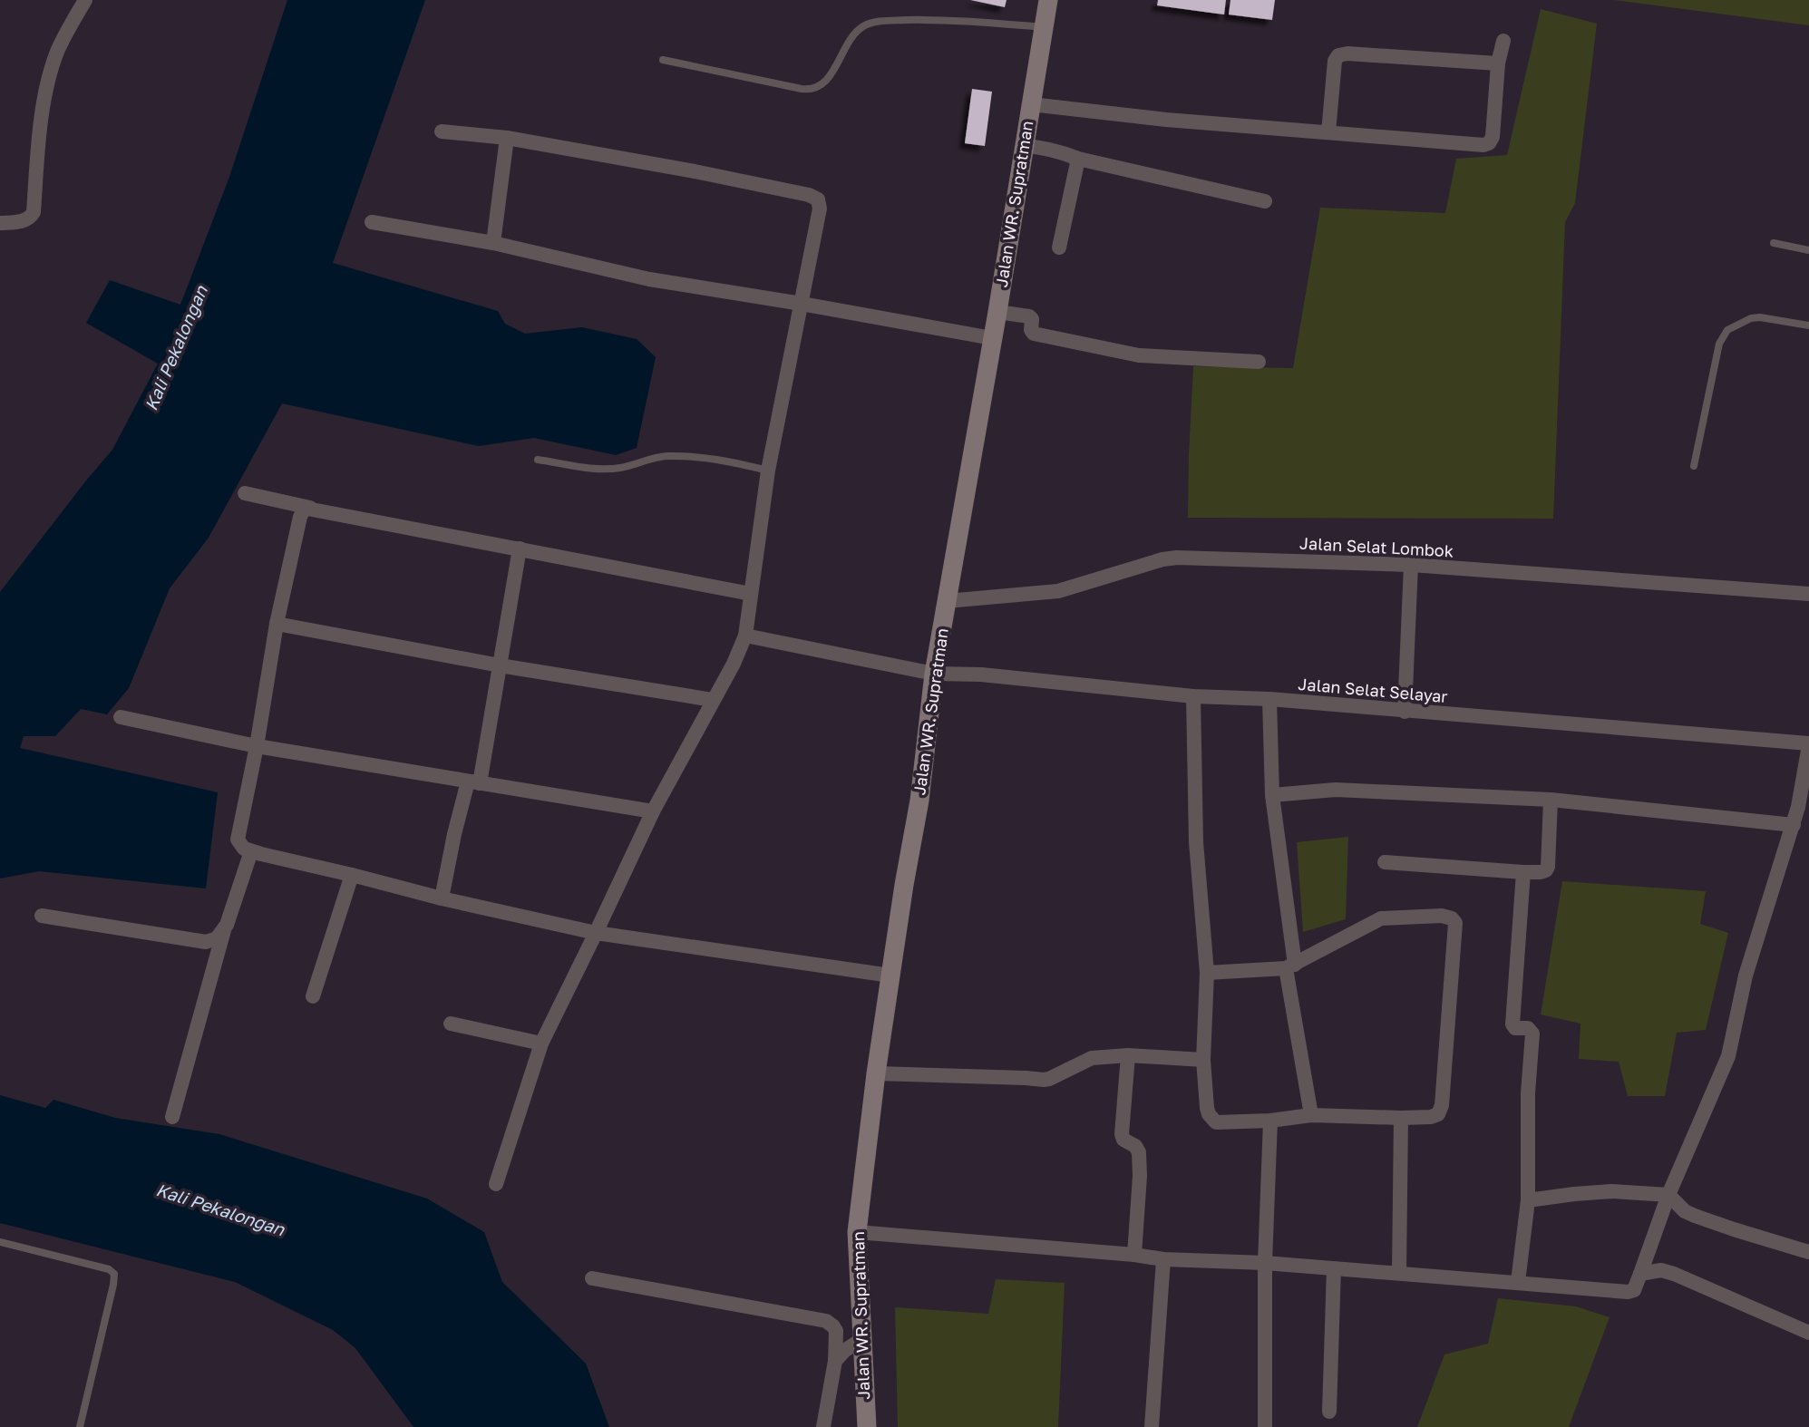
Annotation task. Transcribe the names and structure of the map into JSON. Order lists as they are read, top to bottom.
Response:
{
  "streets": {
    "street": ["Jalan WR. Supratman", "Jalan Selat Lombok", "Jalan Selat Selayar"]
  },
  "crossings": [
    ["Jalan WR. Supratman", "Jalan Selat Lombok"],
    ["Jalan WR. Supratman", "Jalan Selat Selayar"]
  ],
  "water": ["Kali Pekalongan"]
}
